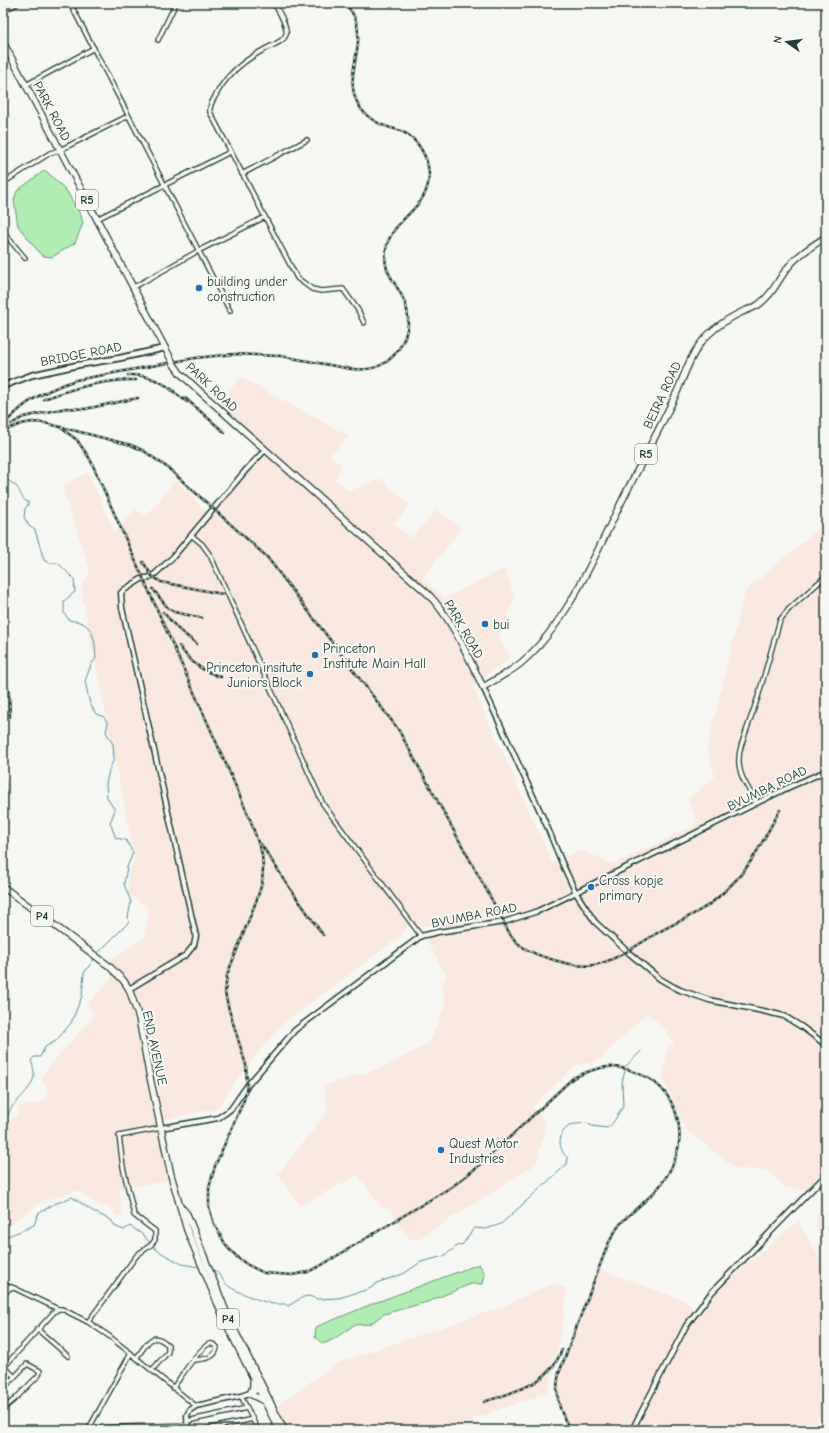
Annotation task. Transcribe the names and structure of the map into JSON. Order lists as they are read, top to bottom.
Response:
{
  "streets": {
    "highway": [
      "PARK ROAD",
      "R5",
      "BEIRA ROAD",
      "P4",
      "END AVENUE"
    ],
    "main road": ["BRIDGE ROAD"],
    "street": ["BVUMBA ROAD"]
  },
  "crossings": [
    ["PARK ROAD", "BRIDGE ROAD"],
    ["PARK ROAD", "BEIRA ROAD"],
    ["BVUMBA ROAD", "END AVENUE"],
    ["P4", "END AVENUE"]
  ],
  "places": [
    "building under construction",
    "bui",
    "Princeton Institute Main Hall",
    "Princeton insitute Juniors Block",
    "Cross kopje primary",
    "Quest Motor Industries"
  ],
  "north": "left"
}
